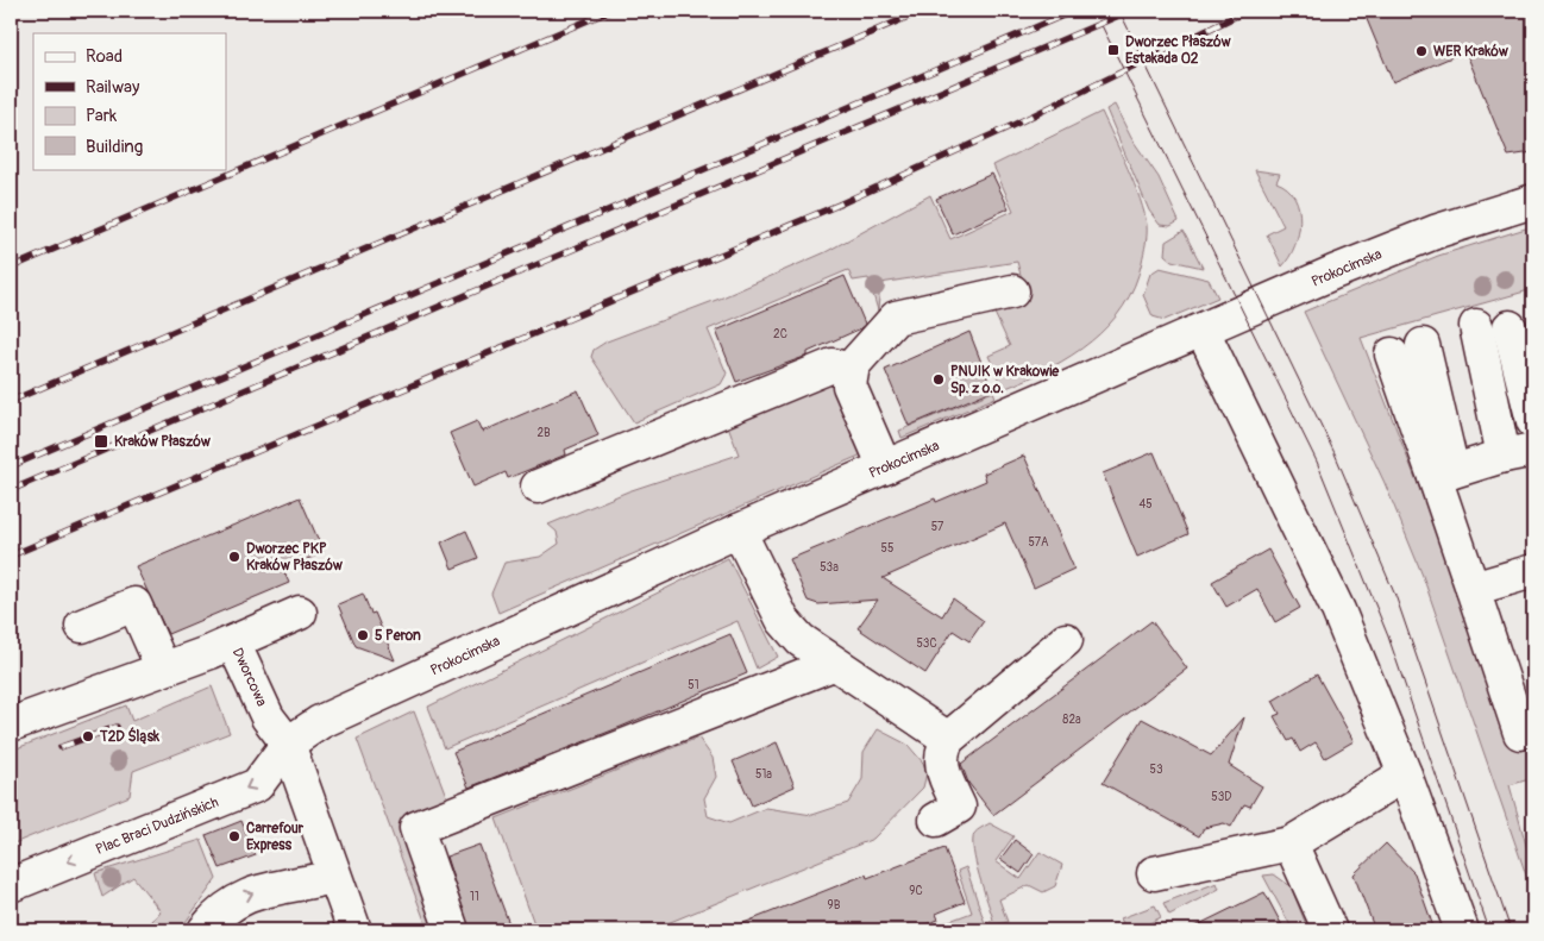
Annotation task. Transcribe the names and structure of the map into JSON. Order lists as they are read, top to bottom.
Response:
{
  "streets": {
    "street": ["Prokocimska", "Dworcowa", "Plac Braci Dudzińskich"]
  },
  "crossings": [
    ["Prokocimska", "Dworcowa"],
    ["Prokocimska", "Plac Braci Dudzińskich"],
    ["Dworcowa", "Plac Braci Dudzińskich"]
  ],
  "places": {
    "transit": ["Dworzec Płaszów Estakada 02", "Kraków Płaszów"],
    "other": [
      "WER Kraków",
      "PNUIK w Krakowie Sp. z o.o.",
      "Dworzec PKP Kraków Płaszów",
      "5 Peron",
      "T2D Śląsk",
      "Carrefour Express"
    ]
  },
  "house_numbers": [
    "2C",
    "2B",
    "45",
    "57",
    "57A",
    "55",
    "53a",
    "53C",
    "51",
    "82a",
    "53",
    "51a",
    "53D",
    "9C",
    "11",
    "9B"
  ],
  "legend": [
    "Road",
    "Railway",
    "Park",
    "Building"
  ]
}
